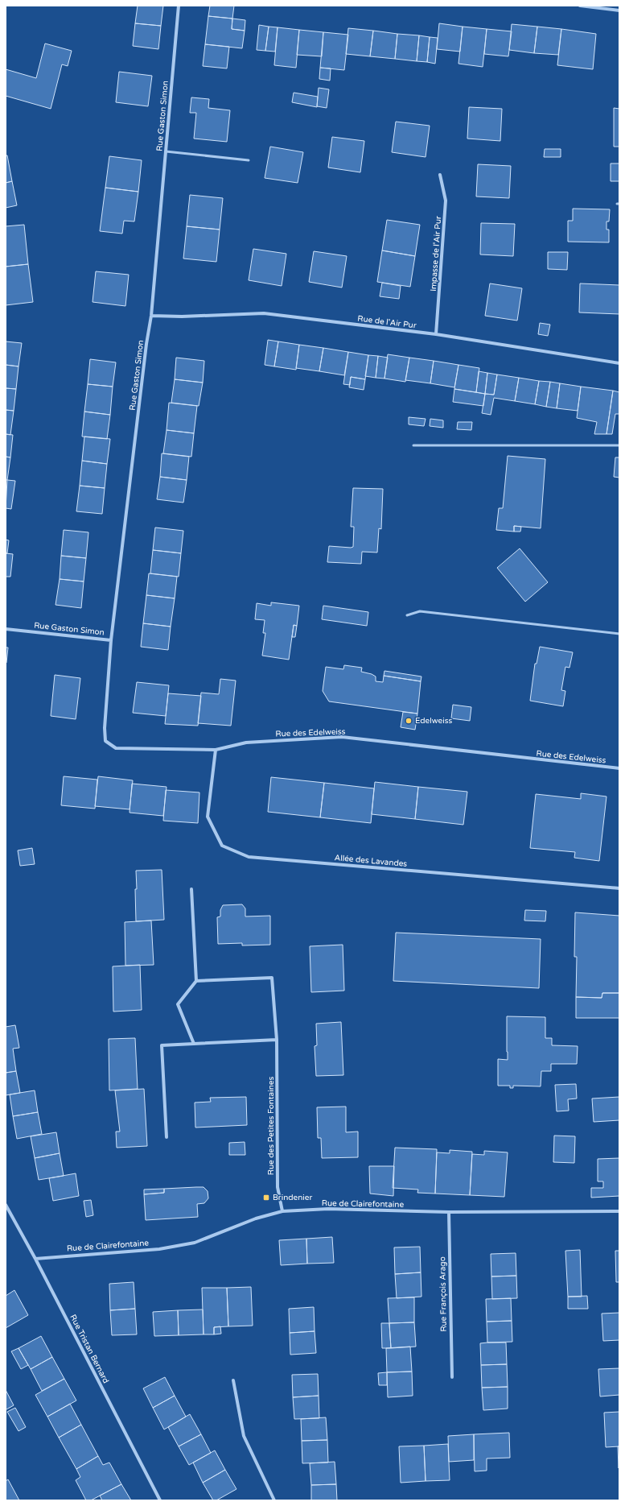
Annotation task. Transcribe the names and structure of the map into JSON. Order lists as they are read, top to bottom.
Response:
{
  "streets": {
    "street": [
      "Rue Gaston Simon",
      "Impasse de l'Air Pur",
      "Rue de l'Air Pur",
      "Rue des Edelweiss",
      "Allée des Lavandes",
      "Rue des Petites Fontaines",
      "Rue de Clairefontaine",
      "Rue François Arago",
      "Rue Tristan Bernard"
    ]
  },
  "crossings": [
    ["Rue Gaston Simon", "Rue de l'Air Pur"],
    ["Rue Gaston Simon", "Rue des Edelweiss"],
    ["Impasse de l'Air Pur", "Rue de l'Air Pur"],
    ["Rue des Edelweiss", "Allée des Lavandes"],
    ["Rue des Petites Fontaines", "Rue de Clairefontaine"],
    ["Rue de Clairefontaine", "Rue François Arago"],
    ["Rue de Clairefontaine", "Rue Tristan Bernard"]
  ],
  "places": {
    "other": ["Edelweiss"],
    "transit": ["Brindenier"]
  }
}
